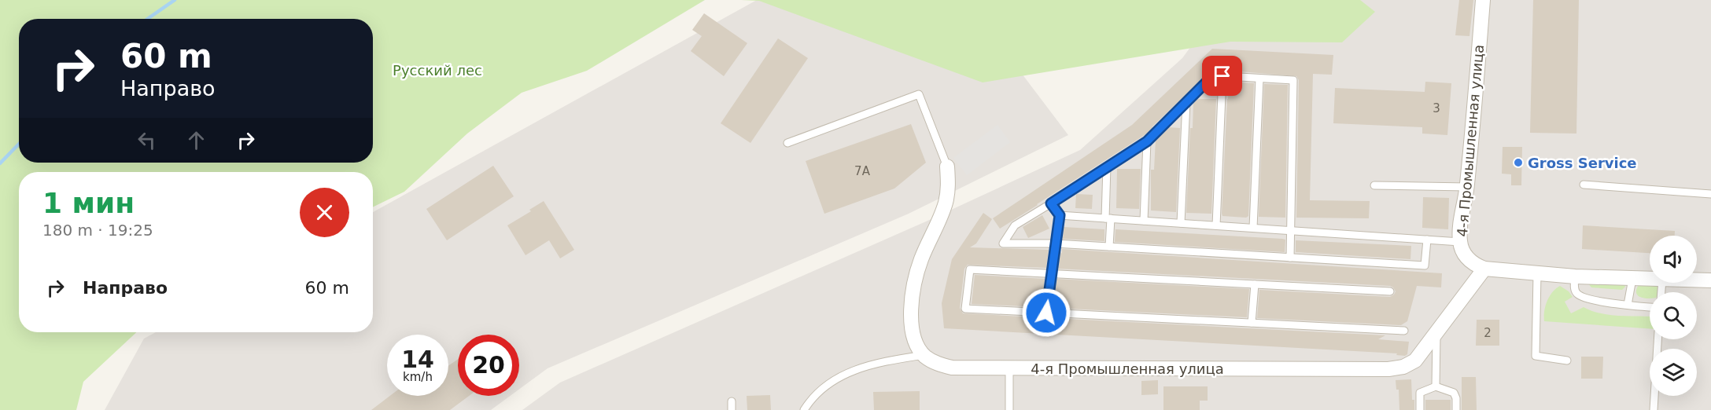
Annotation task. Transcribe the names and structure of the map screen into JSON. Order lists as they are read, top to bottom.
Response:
{
  "streets": {
    "street": ["4-я Промышленная улица"]
  },
  "parks": ["Русский лес"],
  "places": ["Gross Service"],
  "house_numbers": ["3", "7А", "2"],
  "page": {
    "turn": ["60 m", "Направо"],
    "heading": ["1 мин", "180 m · 19:25"],
    "list": [
      {
        "name": "Направо",
        "value": "60 m"
      }
    ],
    "speed": "14 km/h",
    "limit": "20"
  }
}
